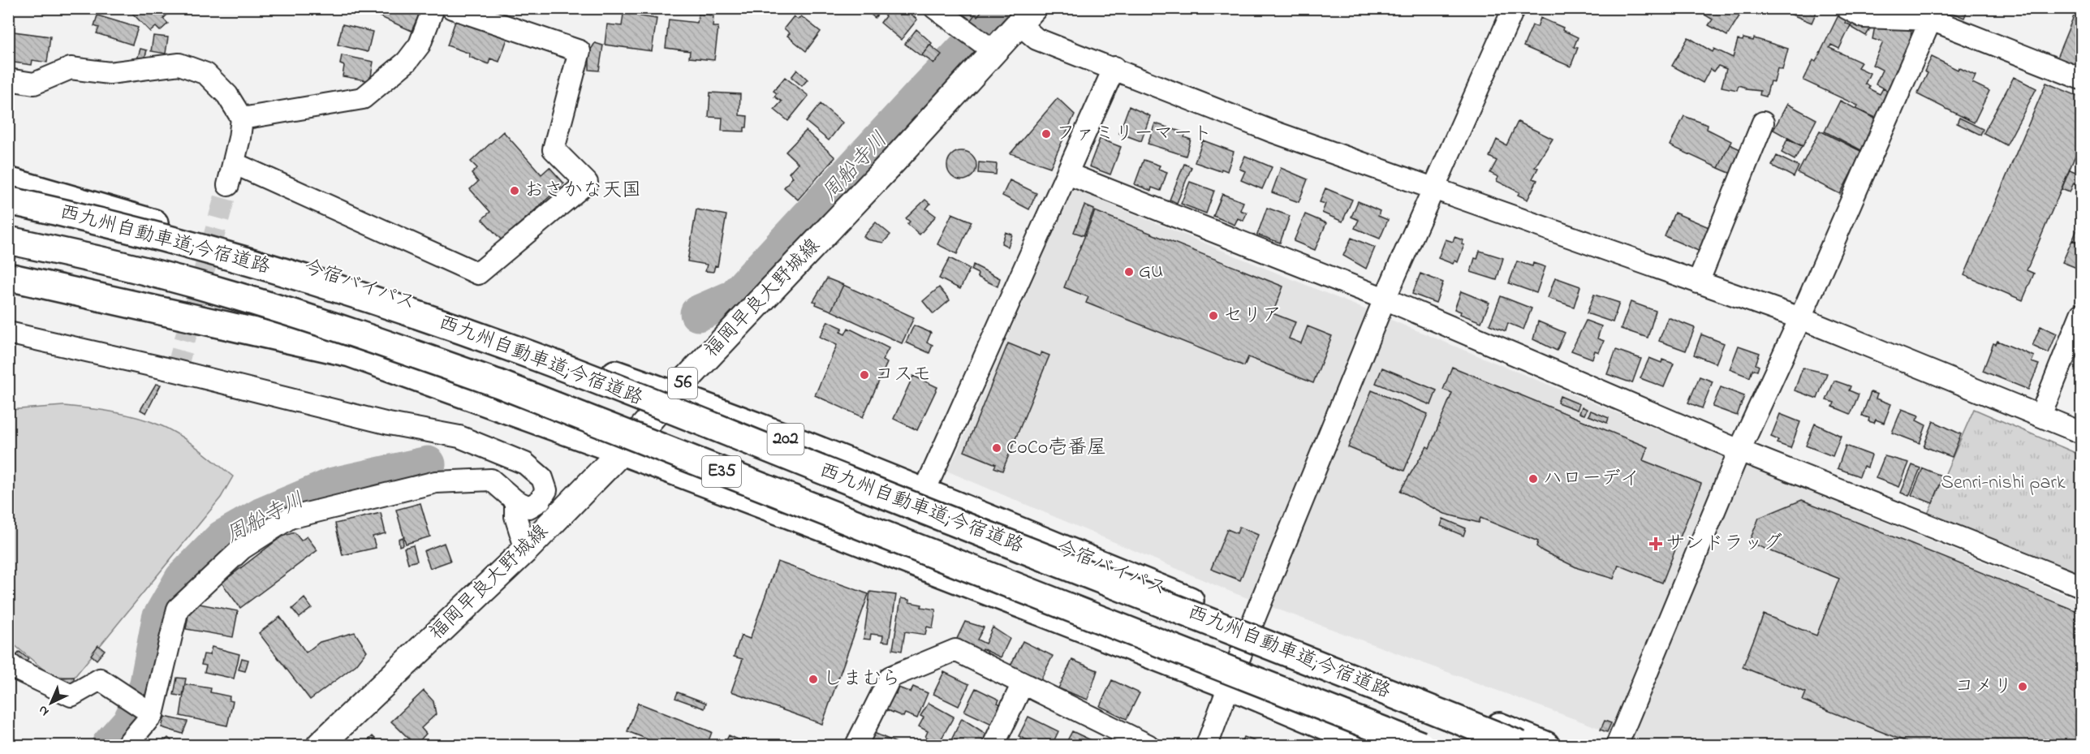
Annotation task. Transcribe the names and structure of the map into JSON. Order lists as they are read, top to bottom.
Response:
{
  "streets": {
    "highway": [
      "西九州自動車道;今宿道路",
      "今宿バイパス",
      "202",
      "E35"
    ],
    "main road": ["福岡早良大野城線", "56"]
  },
  "crossings": [
    ["今宿バイパス", "福岡早良大野城線"]
  ],
  "water": ["周船寺川"],
  "parks": ["Senri-nishi park"],
  "places": {
    "other": [
      "ファミリーマート",
      "おさかな天国",
      "GU",
      "セリア",
      "コスモ",
      "CoCo壱番屋",
      "ハローデイ",
      "しまむら",
      "コメリ"
    ],
    "health": ["サンドラッグ"]
  },
  "north": "bottom left"
}
